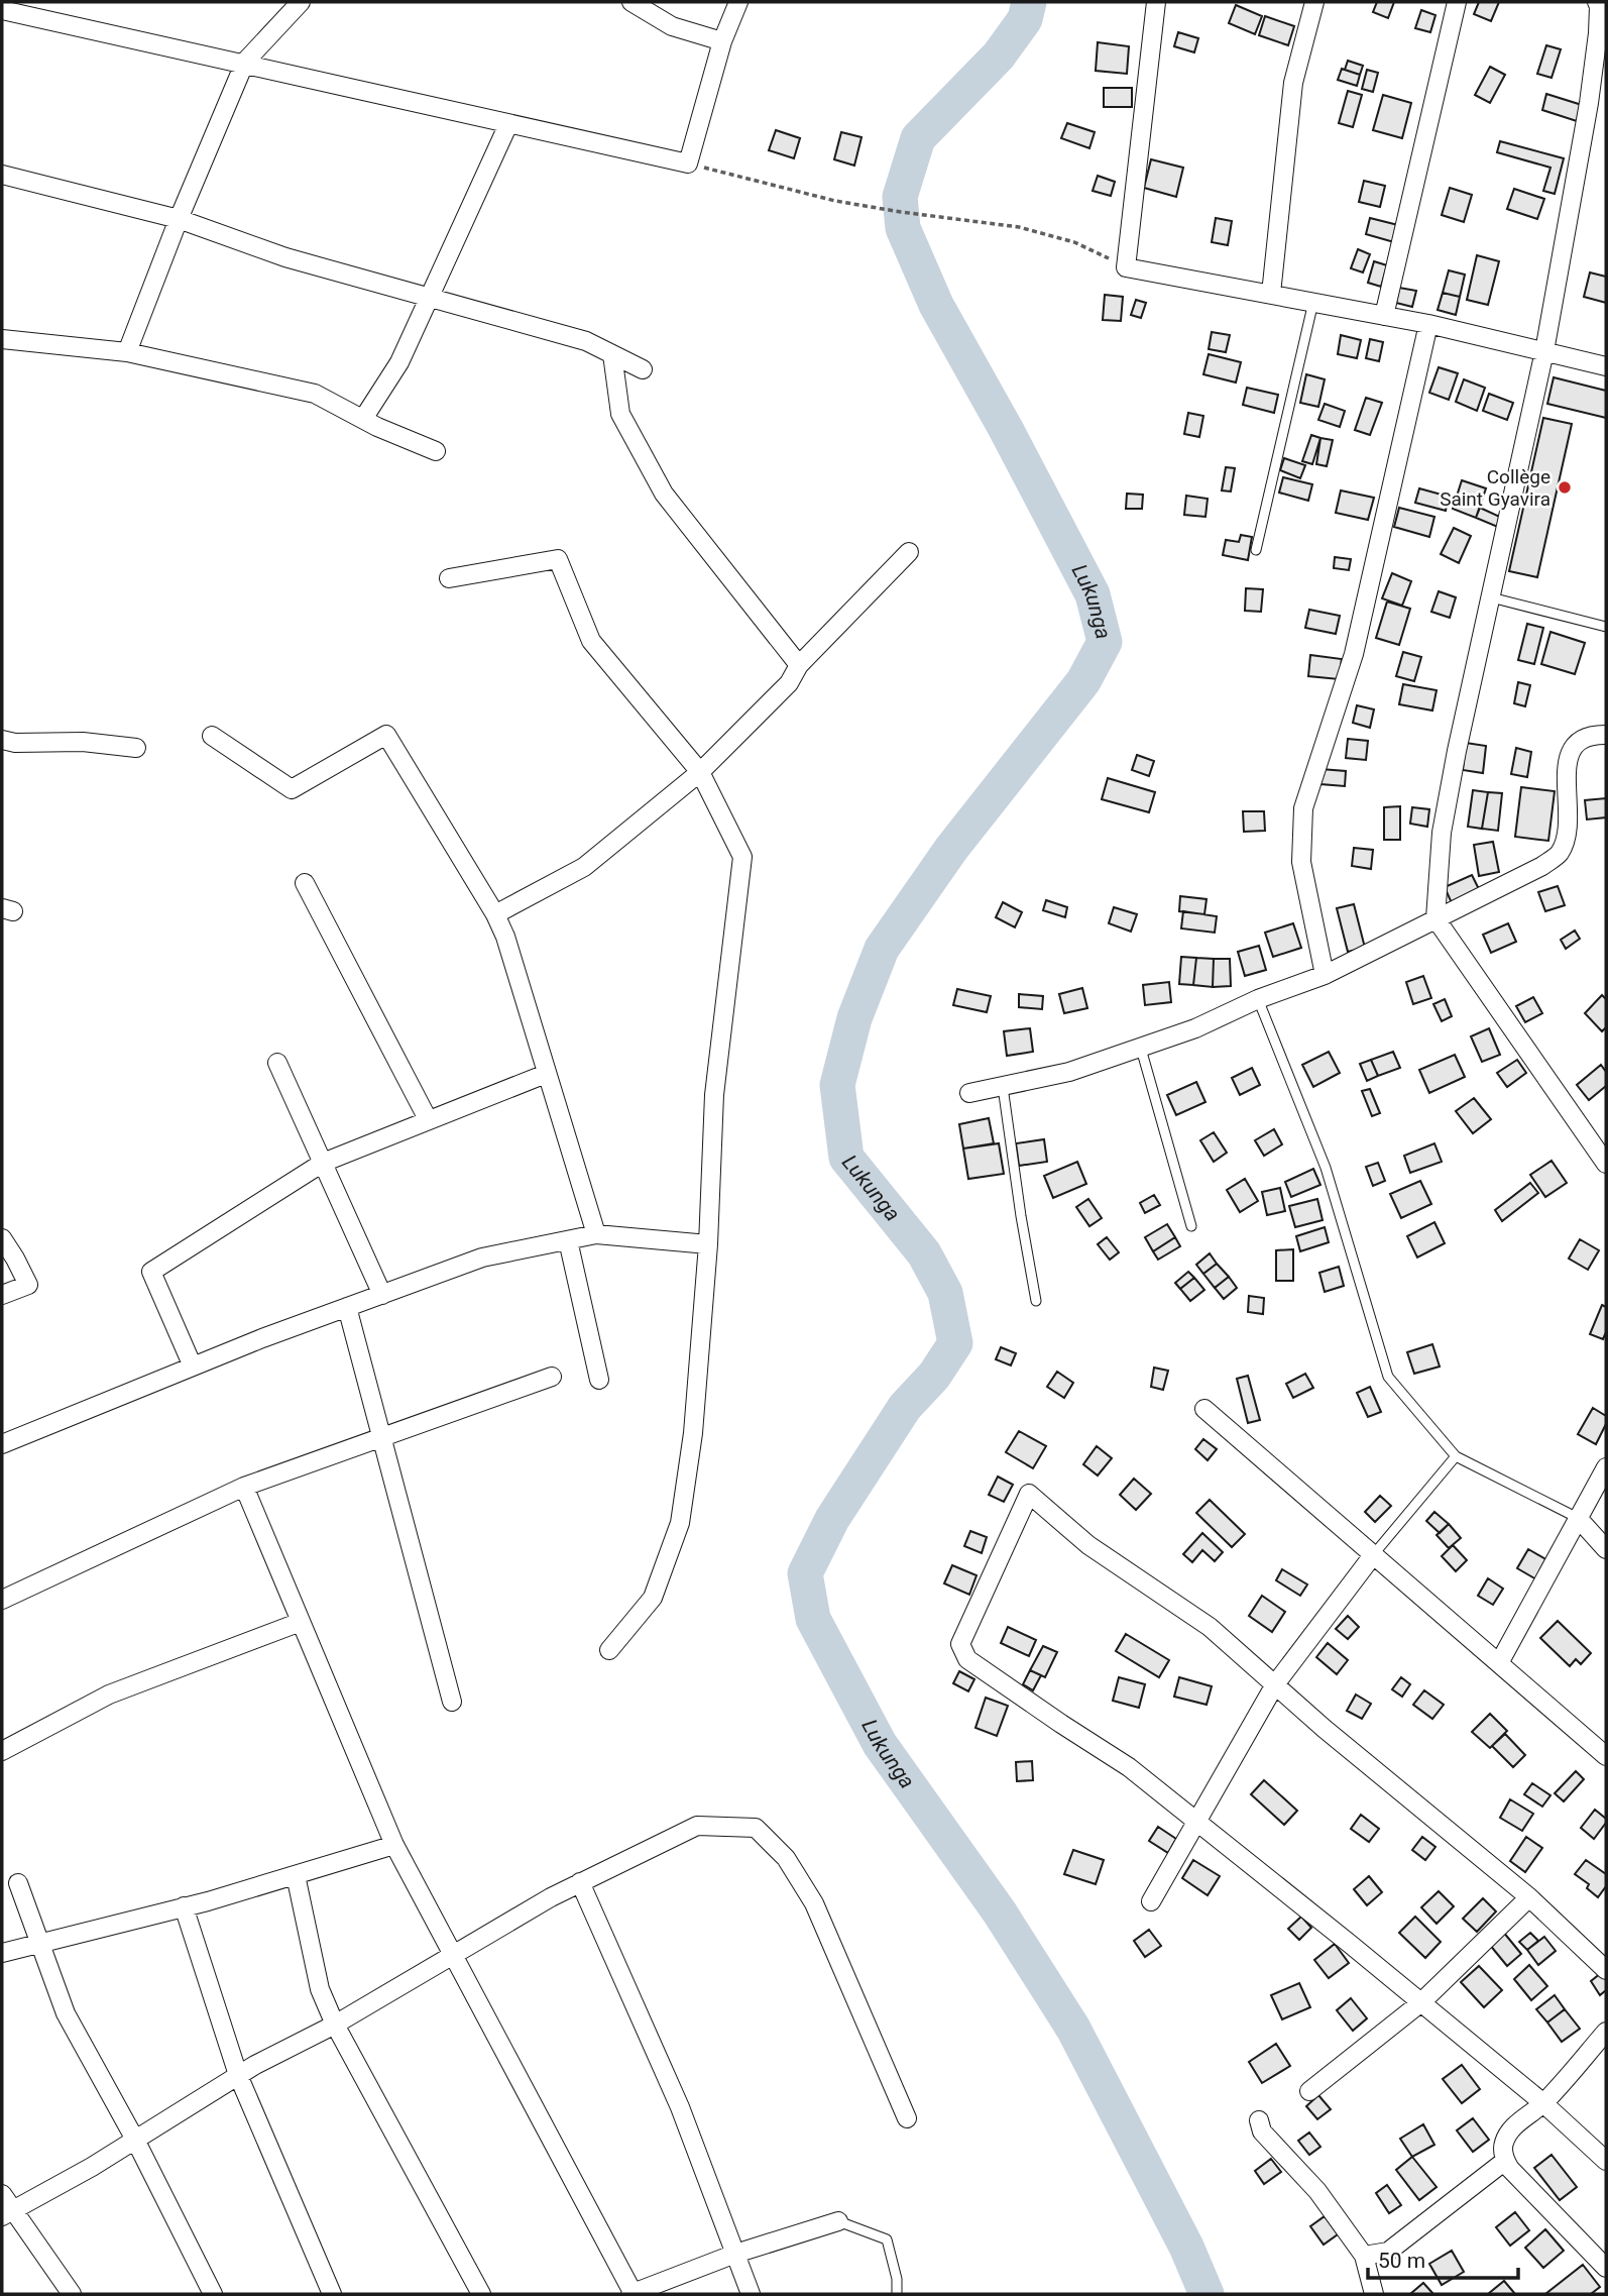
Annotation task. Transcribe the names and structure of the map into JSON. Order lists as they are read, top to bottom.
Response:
{
  "water": ["Lukunga"],
  "places": ["Collège Saint Gyavira"],
  "scale_bar": "50 m"
}
